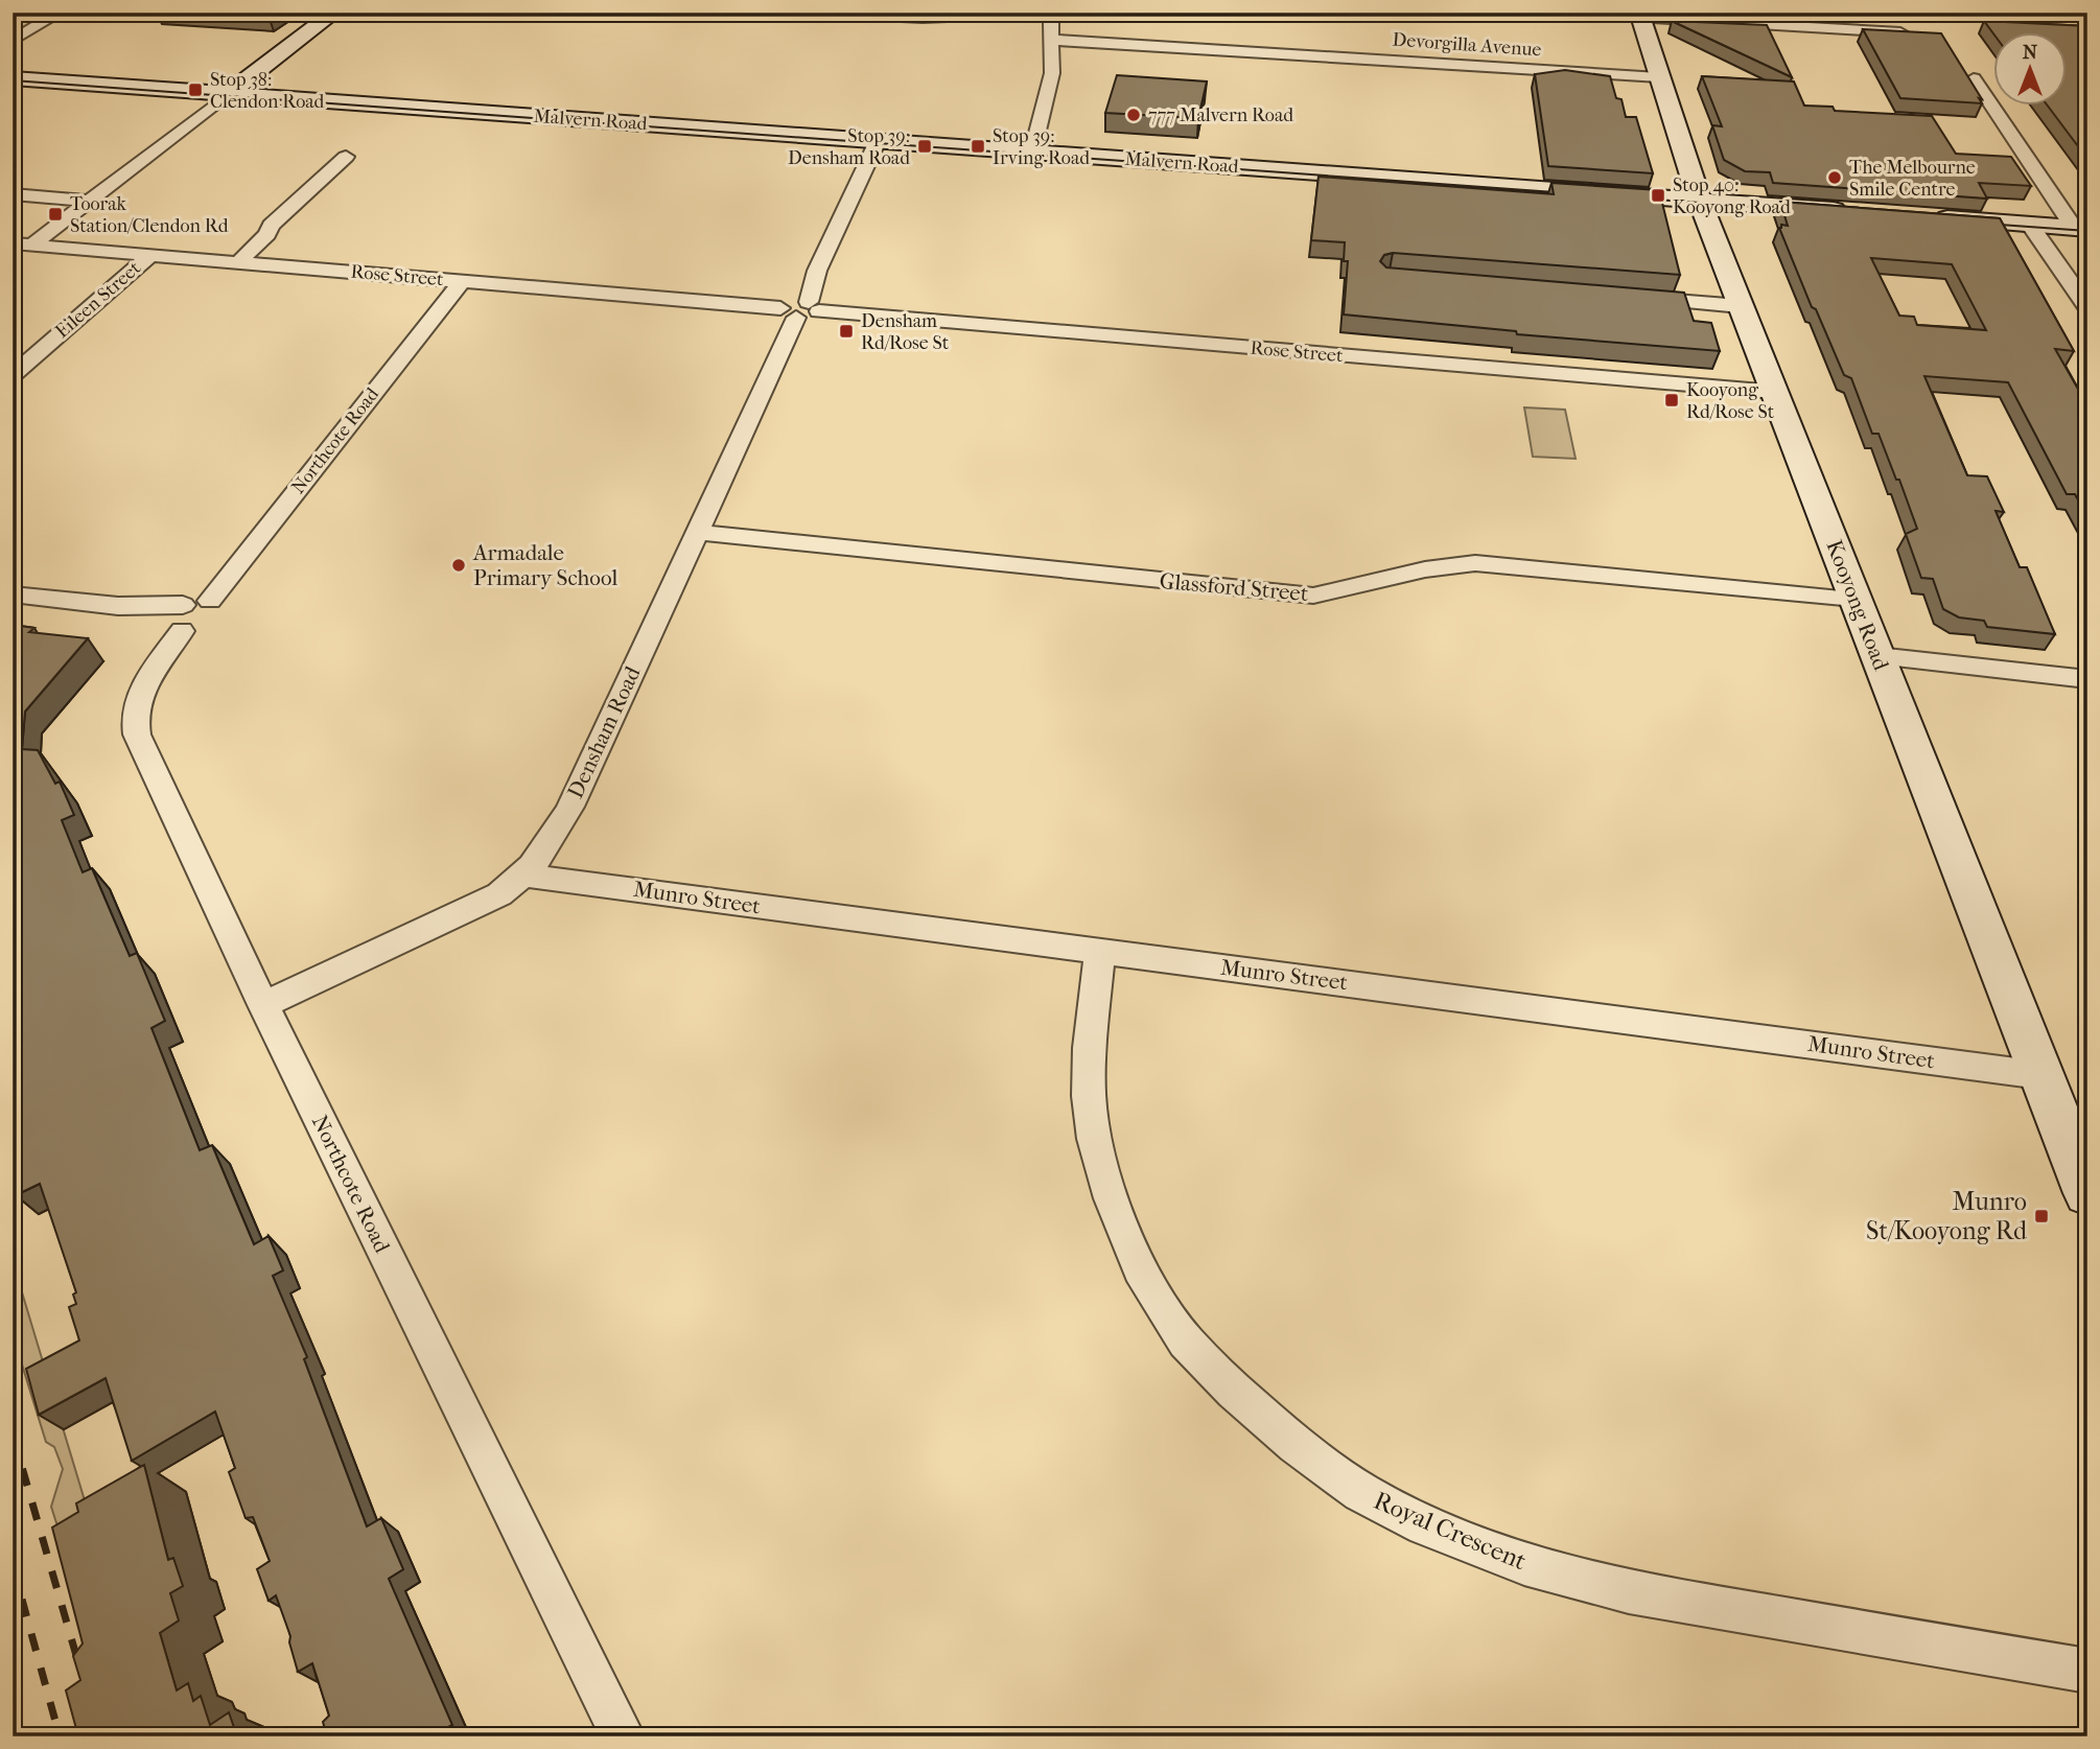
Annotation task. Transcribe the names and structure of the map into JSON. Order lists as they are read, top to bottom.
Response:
{
  "streets": {
    "main road": ["Malvern Road", "Kooyong Road"],
    "street": [
      "Devorgilla Avenue",
      "Rose Street",
      "Eileen Street",
      "Northcote Road",
      "Glassford Street",
      "Densham Road",
      "Munro Street",
      "Royal Crescent"
    ]
  },
  "crossings": [
    ["Devorgilla Avenue", "Kooyong Road"],
    ["Malvern Road", "Kooyong Road"],
    ["Malvern Road", "Densham Road"],
    ["Rose Street", "Eileen Street"],
    ["Rose Street", "Northcote Road"],
    ["Rose Street", "Kooyong Road"],
    ["Rose Street", "Densham Road"],
    ["Northcote Road", "Densham Road"],
    ["Glassford Street", "Kooyong Road"],
    ["Glassford Street", "Densham Road"],
    ["Kooyong Road", "Munro Street"],
    ["Densham Road", "Munro Street"],
    ["Munro Street", "Royal Crescent"]
  ],
  "places": {
    "transit": [
      "Stop 38: Clendon Road",
      "Stop 39: Densham Road",
      "Stop 39: Irving Road",
      "Stop 40: Kooyong Road",
      "Toorak Station/Clendon Rd",
      "Densham Rd/Rose St",
      "Kooyong Rd/Rose St",
      "Munro St/Kooyong Rd"
    ],
    "other": ["777 Malvern Road", "The Melbourne Smile Centre", "Armadale Primary School"]
  },
  "north": "top"
}
